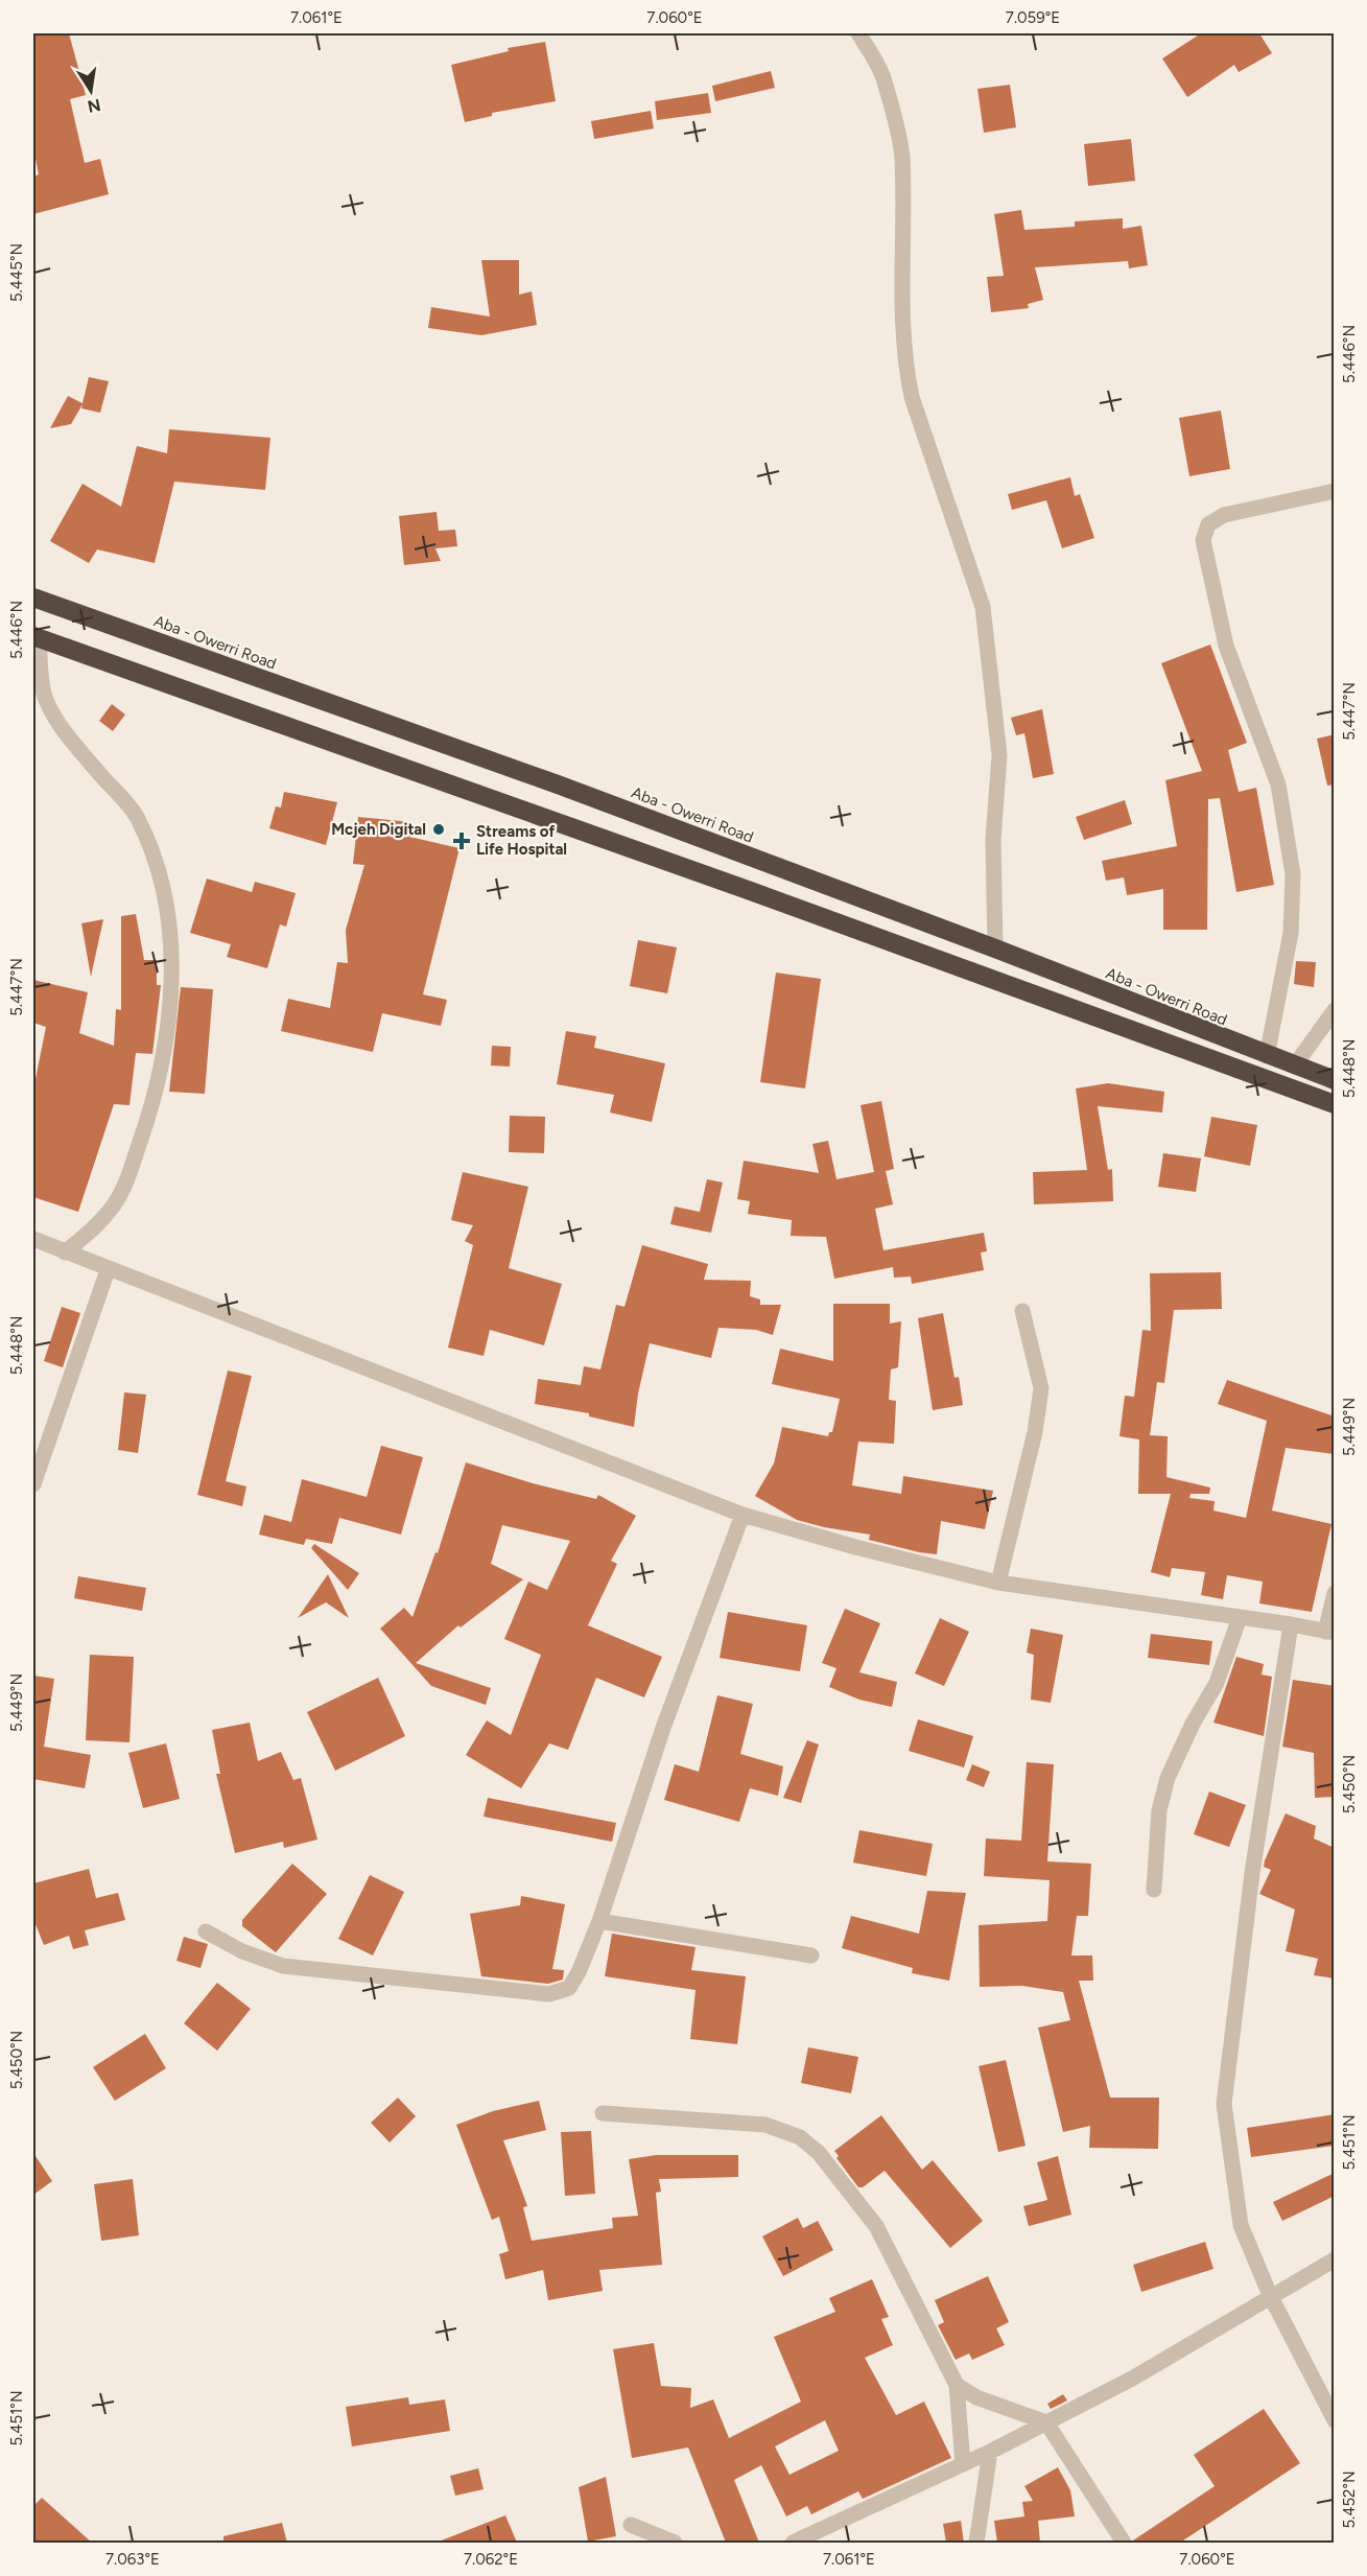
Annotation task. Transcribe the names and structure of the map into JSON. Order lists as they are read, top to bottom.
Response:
{
  "streets": {
    "highway": ["Aba - Owerri Road"]
  },
  "places": {
    "other": ["Mcjeh Digital"],
    "health": ["Streams of Life Hospital"]
  },
  "north": "bottom",
  "coordinates": [
    "7.061°E",
    "7.060°E",
    "7.059°E",
    "5.445°N",
    "5.446°N",
    "5.447°N",
    "5.448°N",
    "5.449°N",
    "5.450°N",
    "5.451°N",
    "5.452°N",
    "7.063°E",
    "7.062°E"
  ]
}
